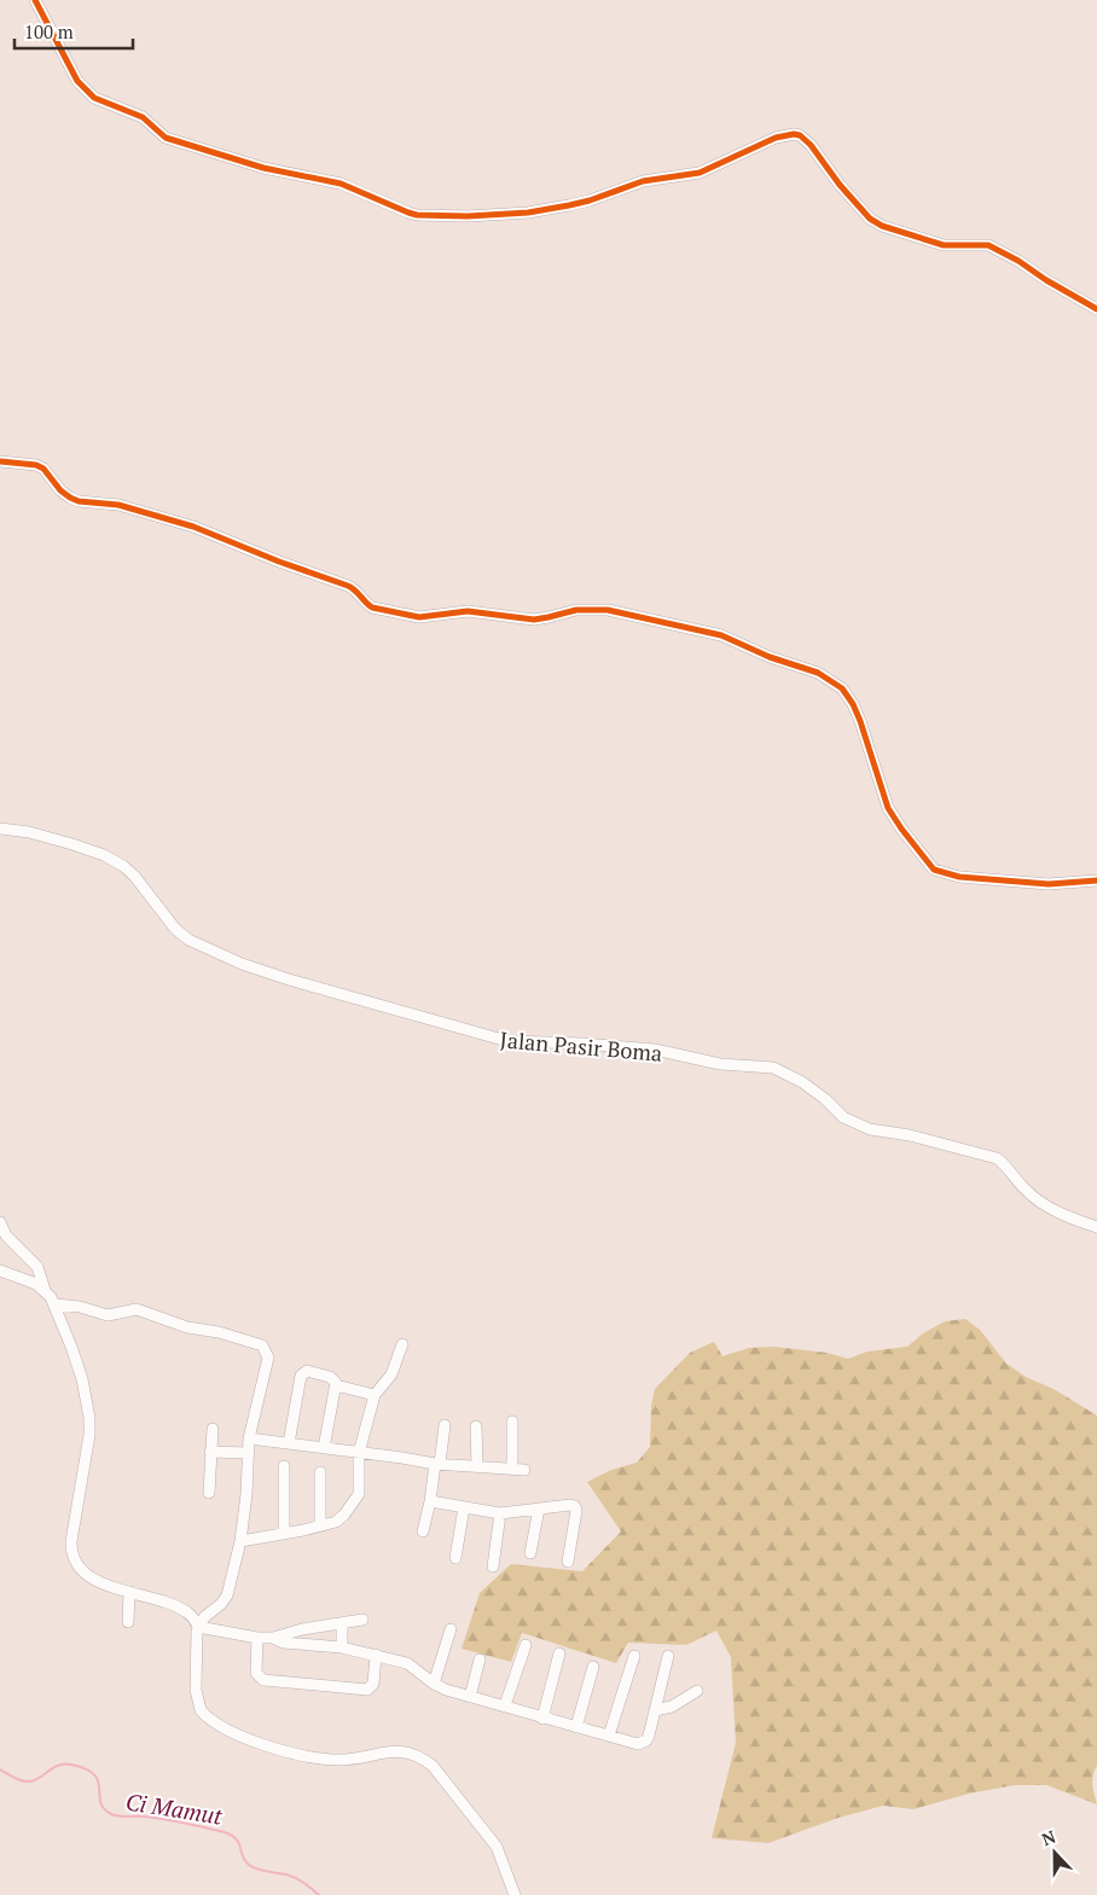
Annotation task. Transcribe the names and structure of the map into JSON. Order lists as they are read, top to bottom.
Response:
{
  "streets": {
    "street": ["Jalan Pasir Boma"]
  },
  "water": ["Ci Mamut"],
  "scale_bar": "100 m",
  "north": "top"
}
